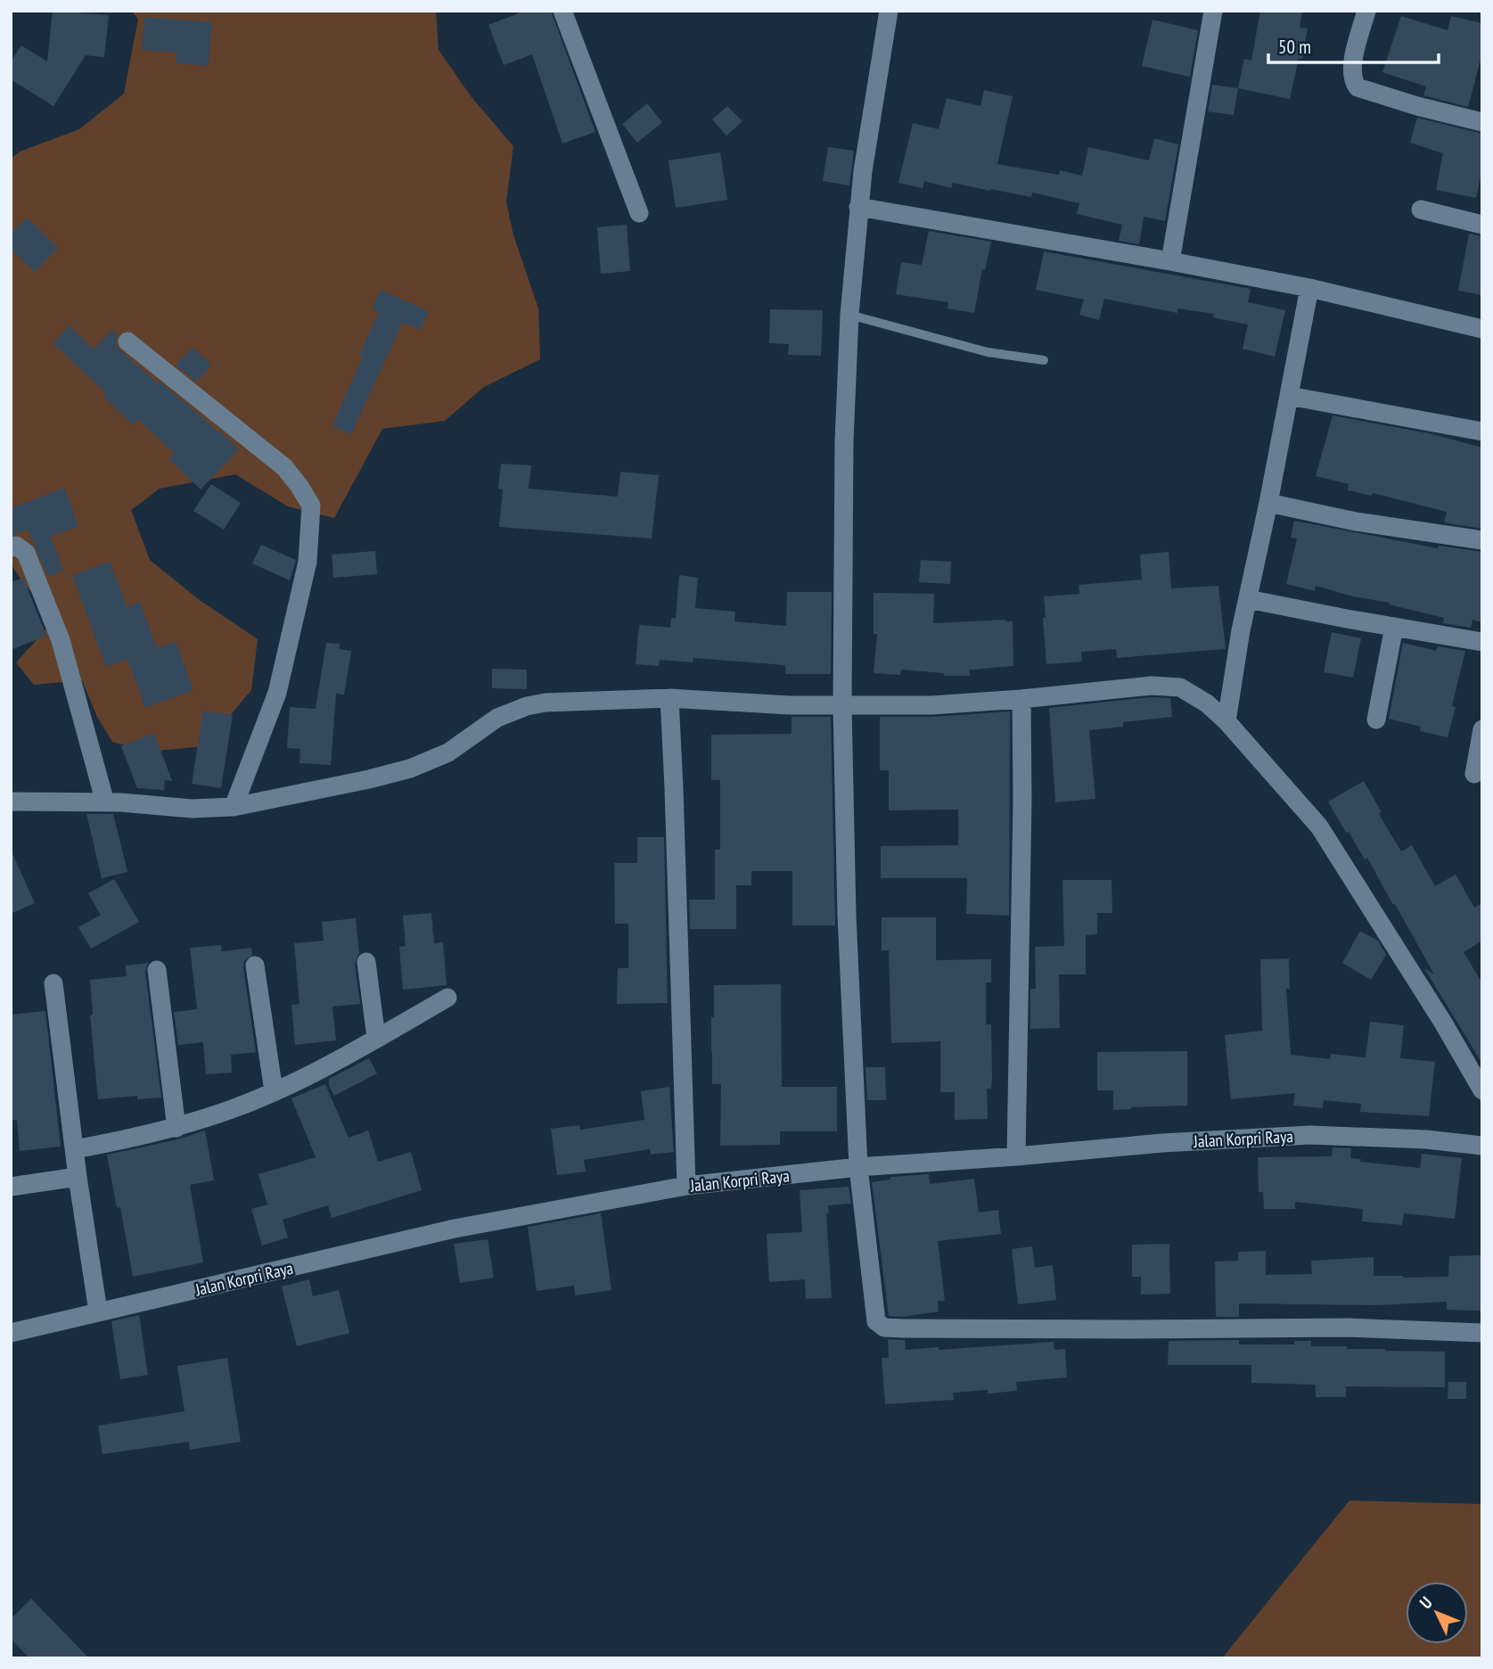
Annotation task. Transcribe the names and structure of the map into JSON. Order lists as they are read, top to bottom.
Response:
{
  "streets": {
    "street": ["Jalan Korpri Raya"]
  },
  "scale_bar": "50 m",
  "north": "top left"
}
